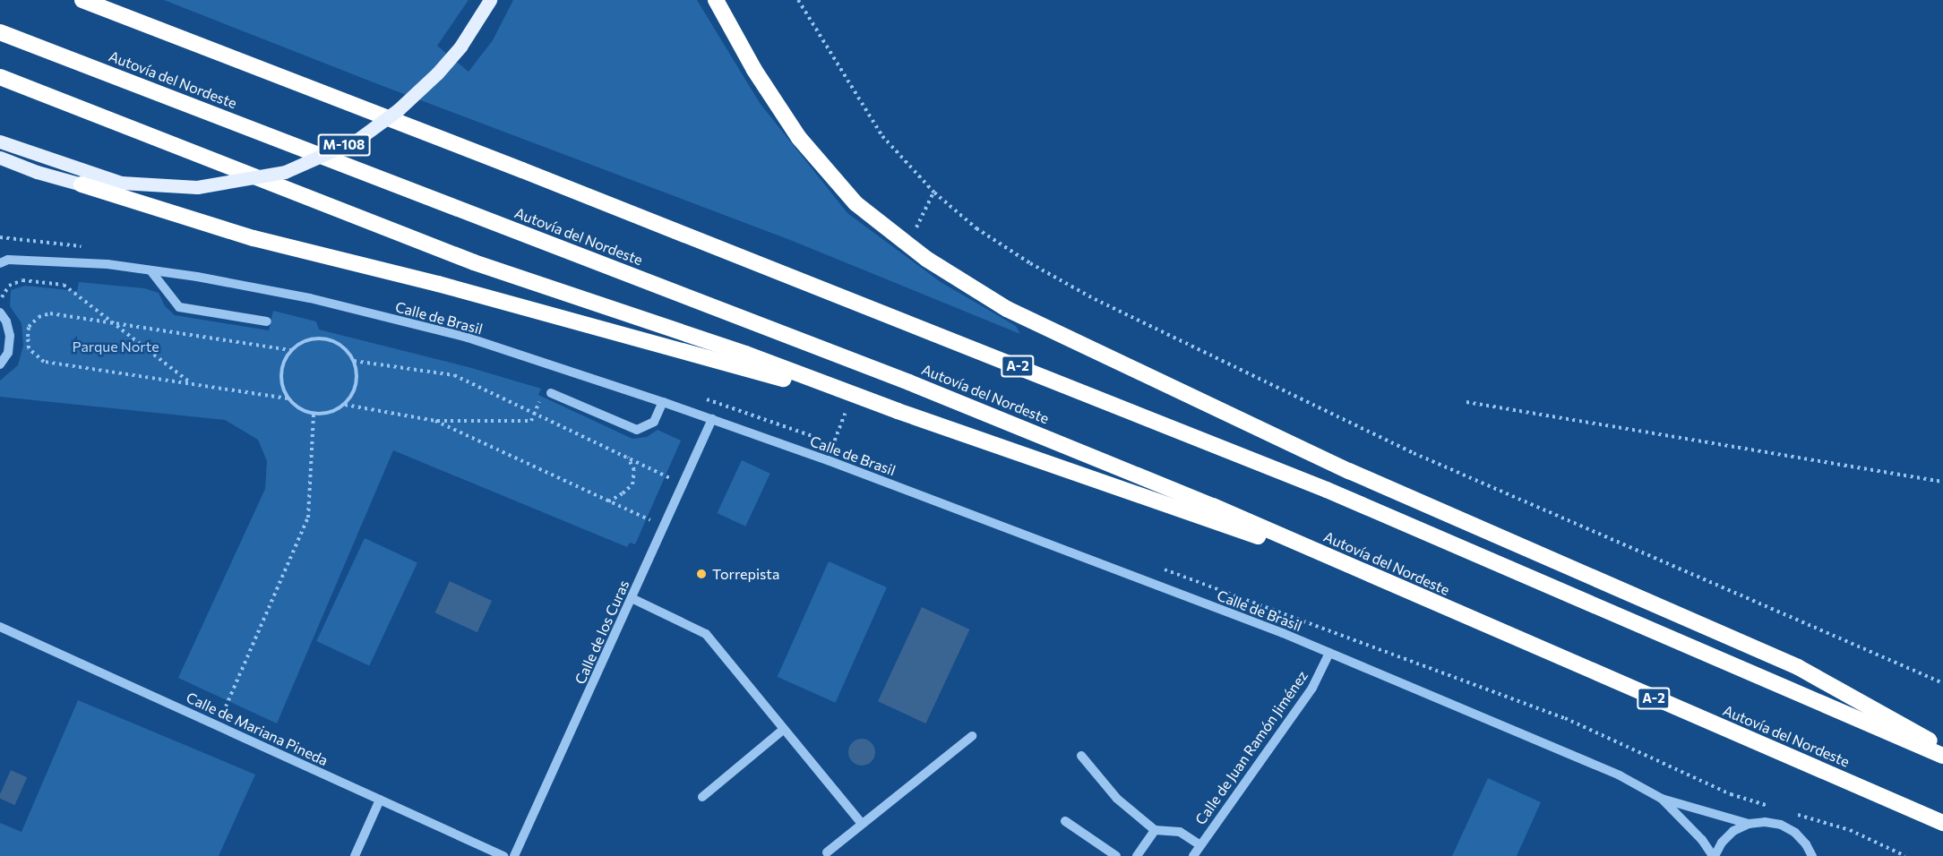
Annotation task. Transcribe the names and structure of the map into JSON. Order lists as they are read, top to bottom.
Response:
{
  "streets": {
    "highway": ["Autovía del Nordeste", "A-2"],
    "main road": ["M-108"],
    "street": [
      "Calle de Brasil",
      "Calle de los Curas",
      "Calle de Mariana Pineda",
      "Calle de Juan Ramón Jiménez"
    ]
  },
  "crossings": [
    ["Calle de Brasil", "Calle de los Curas"],
    ["Calle de Brasil", "Calle de Juan Ramón Jiménez"]
  ],
  "parks": ["Parque Norte"],
  "places": ["Torrepista"]
}
